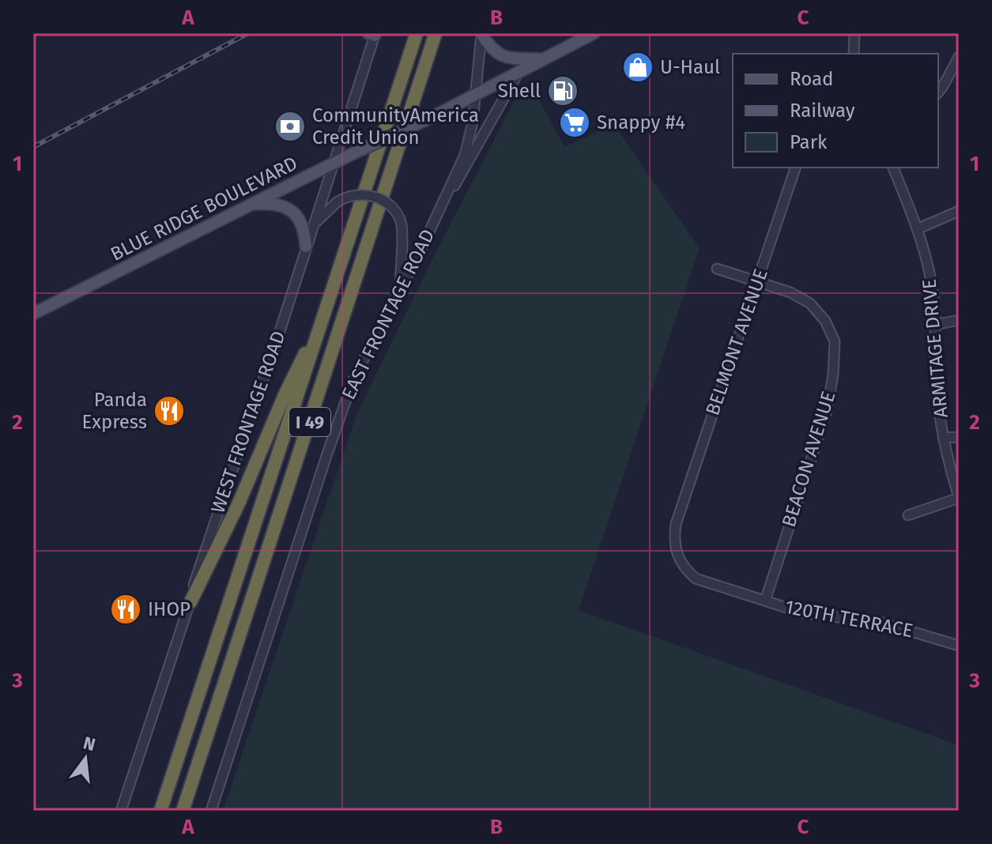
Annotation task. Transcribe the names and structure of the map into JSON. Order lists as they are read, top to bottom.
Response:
{
  "streets": {
    "highway": ["I 49"],
    "main road": ["BLUE RIDGE BOULEVARD"],
    "street": [
      "EAST FRONTAGE ROAD",
      "BELMONT AVENUE",
      "ARMITAGE DRIVE",
      "WEST FRONTAGE ROAD",
      "BEACON AVENUE",
      "120TH TERRACE"
    ]
  },
  "crossings": [
    ["BLUE RIDGE BOULEVARD", "EAST FRONTAGE ROAD"],
    ["BLUE RIDGE BOULEVARD", "WEST FRONTAGE ROAD"],
    ["BELMONT AVENUE", "BEACON AVENUE"],
    ["BELMONT AVENUE", "120TH TERRACE"],
    ["BEACON AVENUE", "120TH TERRACE"]
  ],
  "places": {
    "shop": ["U-Haul"],
    "fuel station": ["Shell"],
    "supermarket": ["Snappy #4"],
    "bank": ["CommunityAmerica Credit Union"],
    "restaurant": ["Panda Express", "IHOP"]
  },
  "legend": ["Road", "Railway", "Park"],
  "north": "top",
  "grid": {
    "columns": ["A", "B", "C"],
    "rows": ["1", "2", "3"]
  }
}
